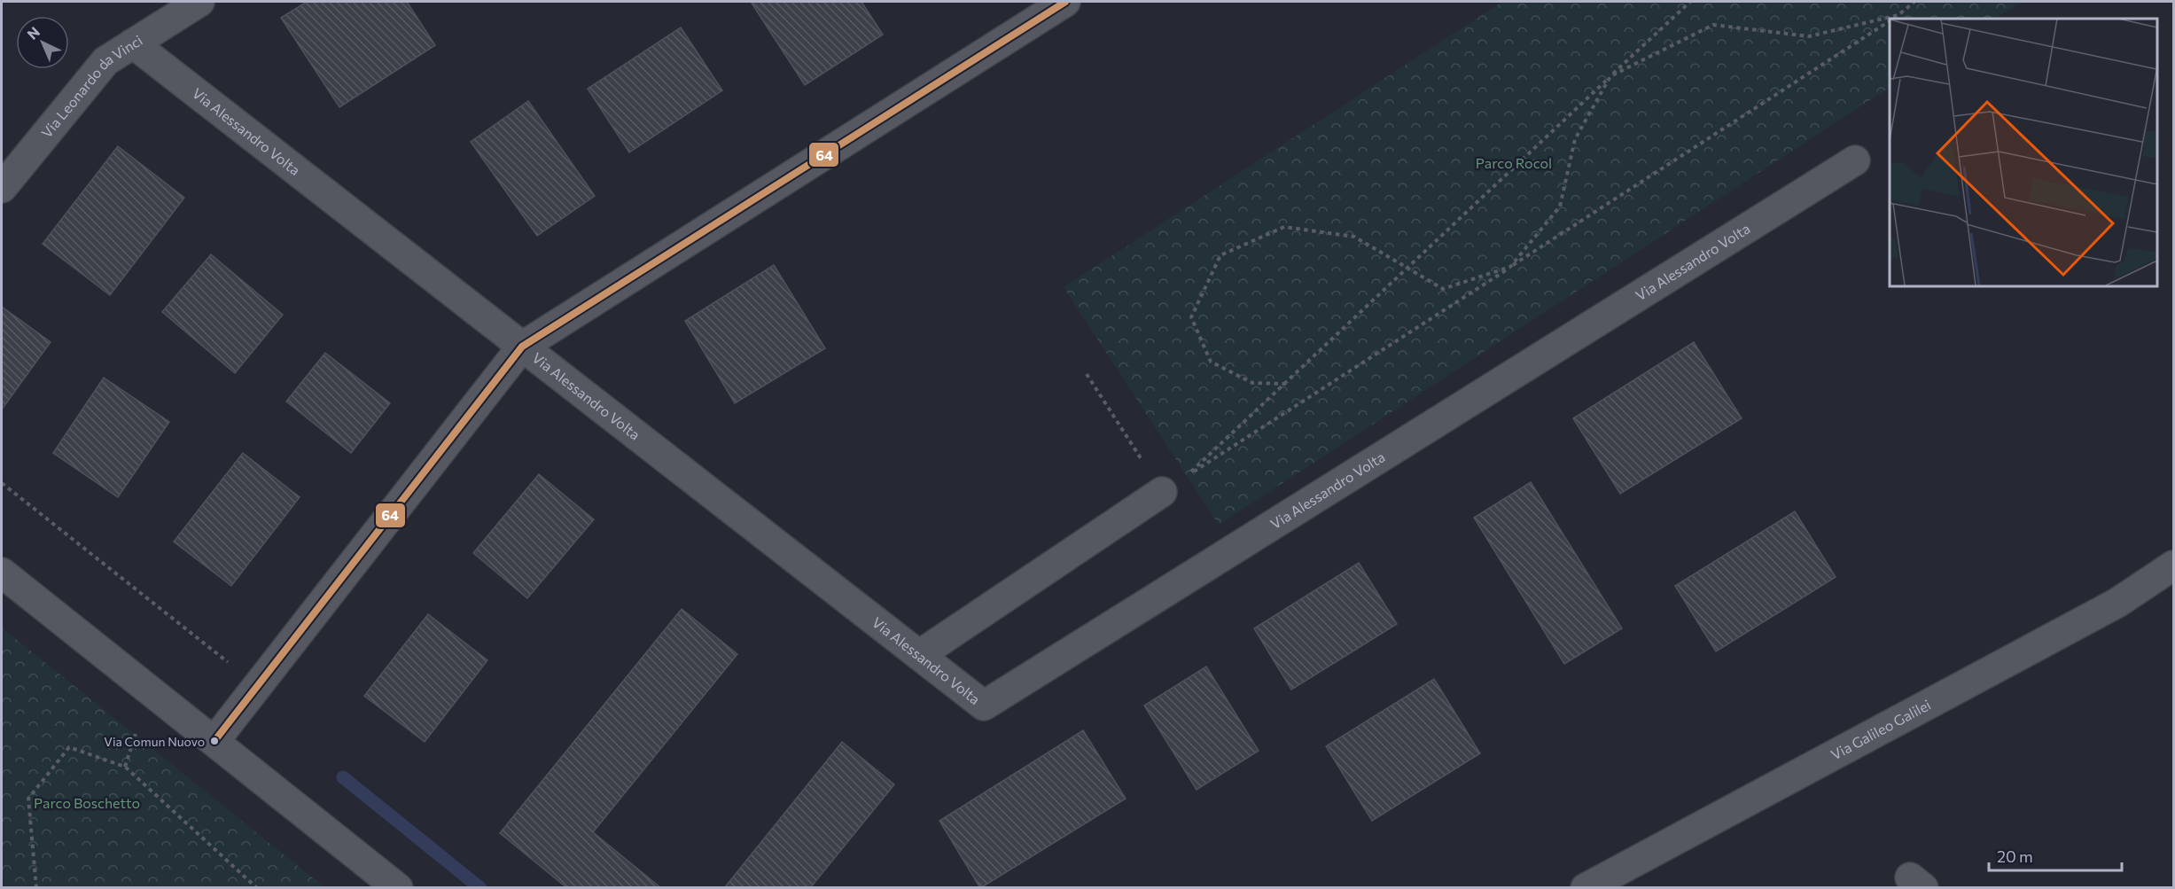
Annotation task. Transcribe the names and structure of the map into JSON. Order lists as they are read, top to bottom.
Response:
{
  "streets": {
    "street": ["Via Leonardo da Vinci", "Via Alessandro Volta", "Via Galileo Galilei"]
  },
  "crossings": [
    ["Via Leonardo da Vinci", "Via Alessandro Volta"]
  ],
  "parks": ["Parco Rocol", "Parco Boschetto"],
  "places": ["Via Comun Nuovo"],
  "lines": ["transit line 64"],
  "scale_bar": "20 m",
  "north": "top left"
}
